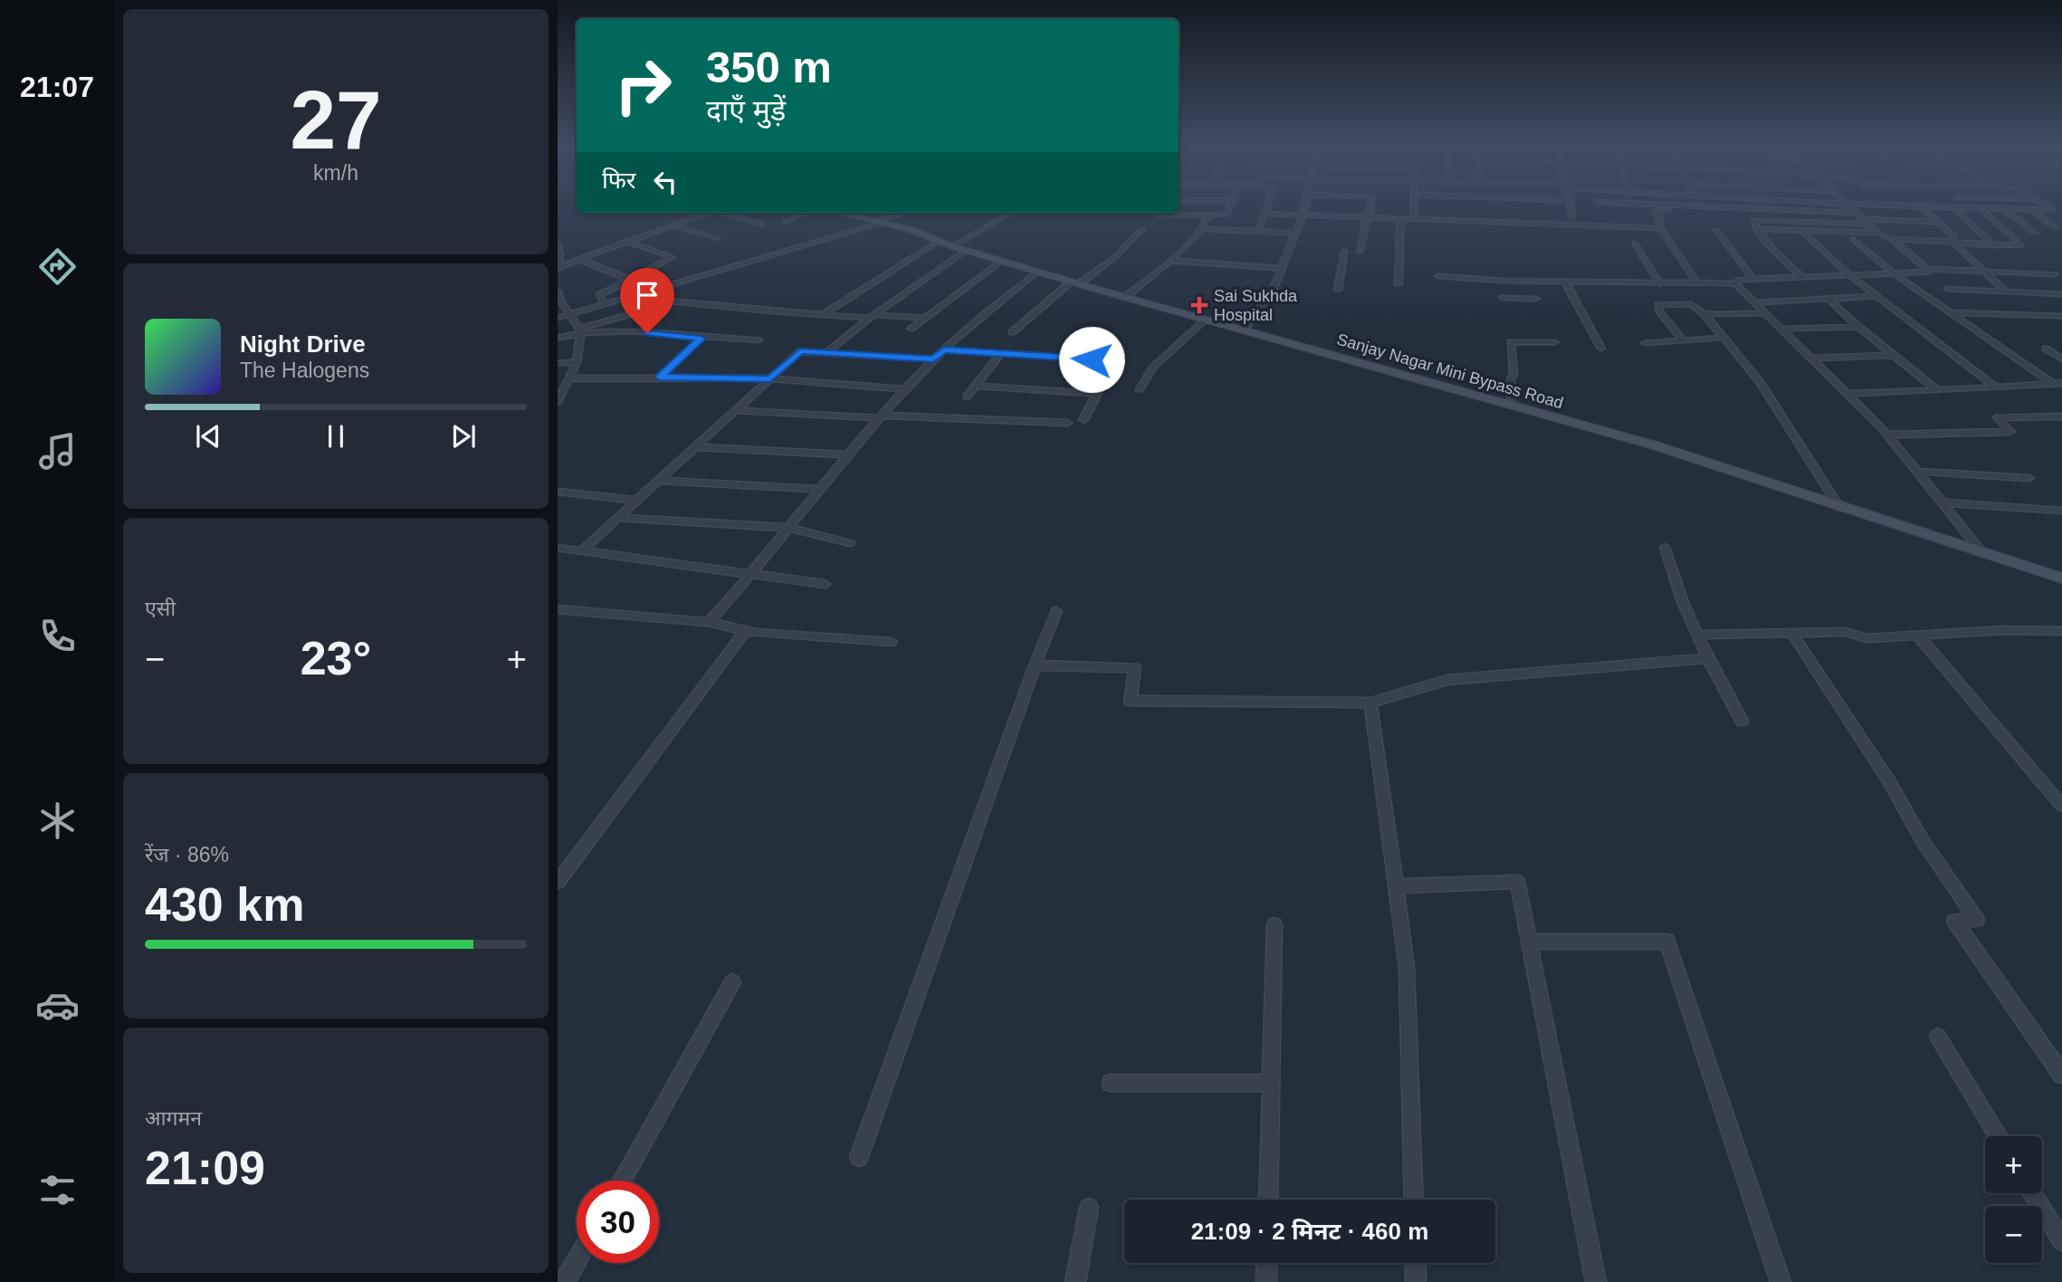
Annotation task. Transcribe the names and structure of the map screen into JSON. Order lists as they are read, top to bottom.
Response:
{
  "streets": {
    "street": ["Sanjay Nagar Mini Bypass Road"]
  },
  "places": {
    "health": ["Sai Sukhda Hospital"]
  },
  "page": {
    "tabs": "21:07",
    "tile": [
      ["27", "km/h"],
      "एसी",
      ["रेंज · 86%", "430 km"],
      ["आगमन", "21:09"]
    ],
    "turn": ["350 m", "दाएँ मुड़ें"],
    "then": "फिर",
    "song": ["Night Drive", "The Halogens"],
    "heat": ["−", "23°", "+"],
    "map_buttons": ["+", "−"],
    "limit": "30",
    "trip": "21:09 · 2 मिनट · 460 m"
  }
}
